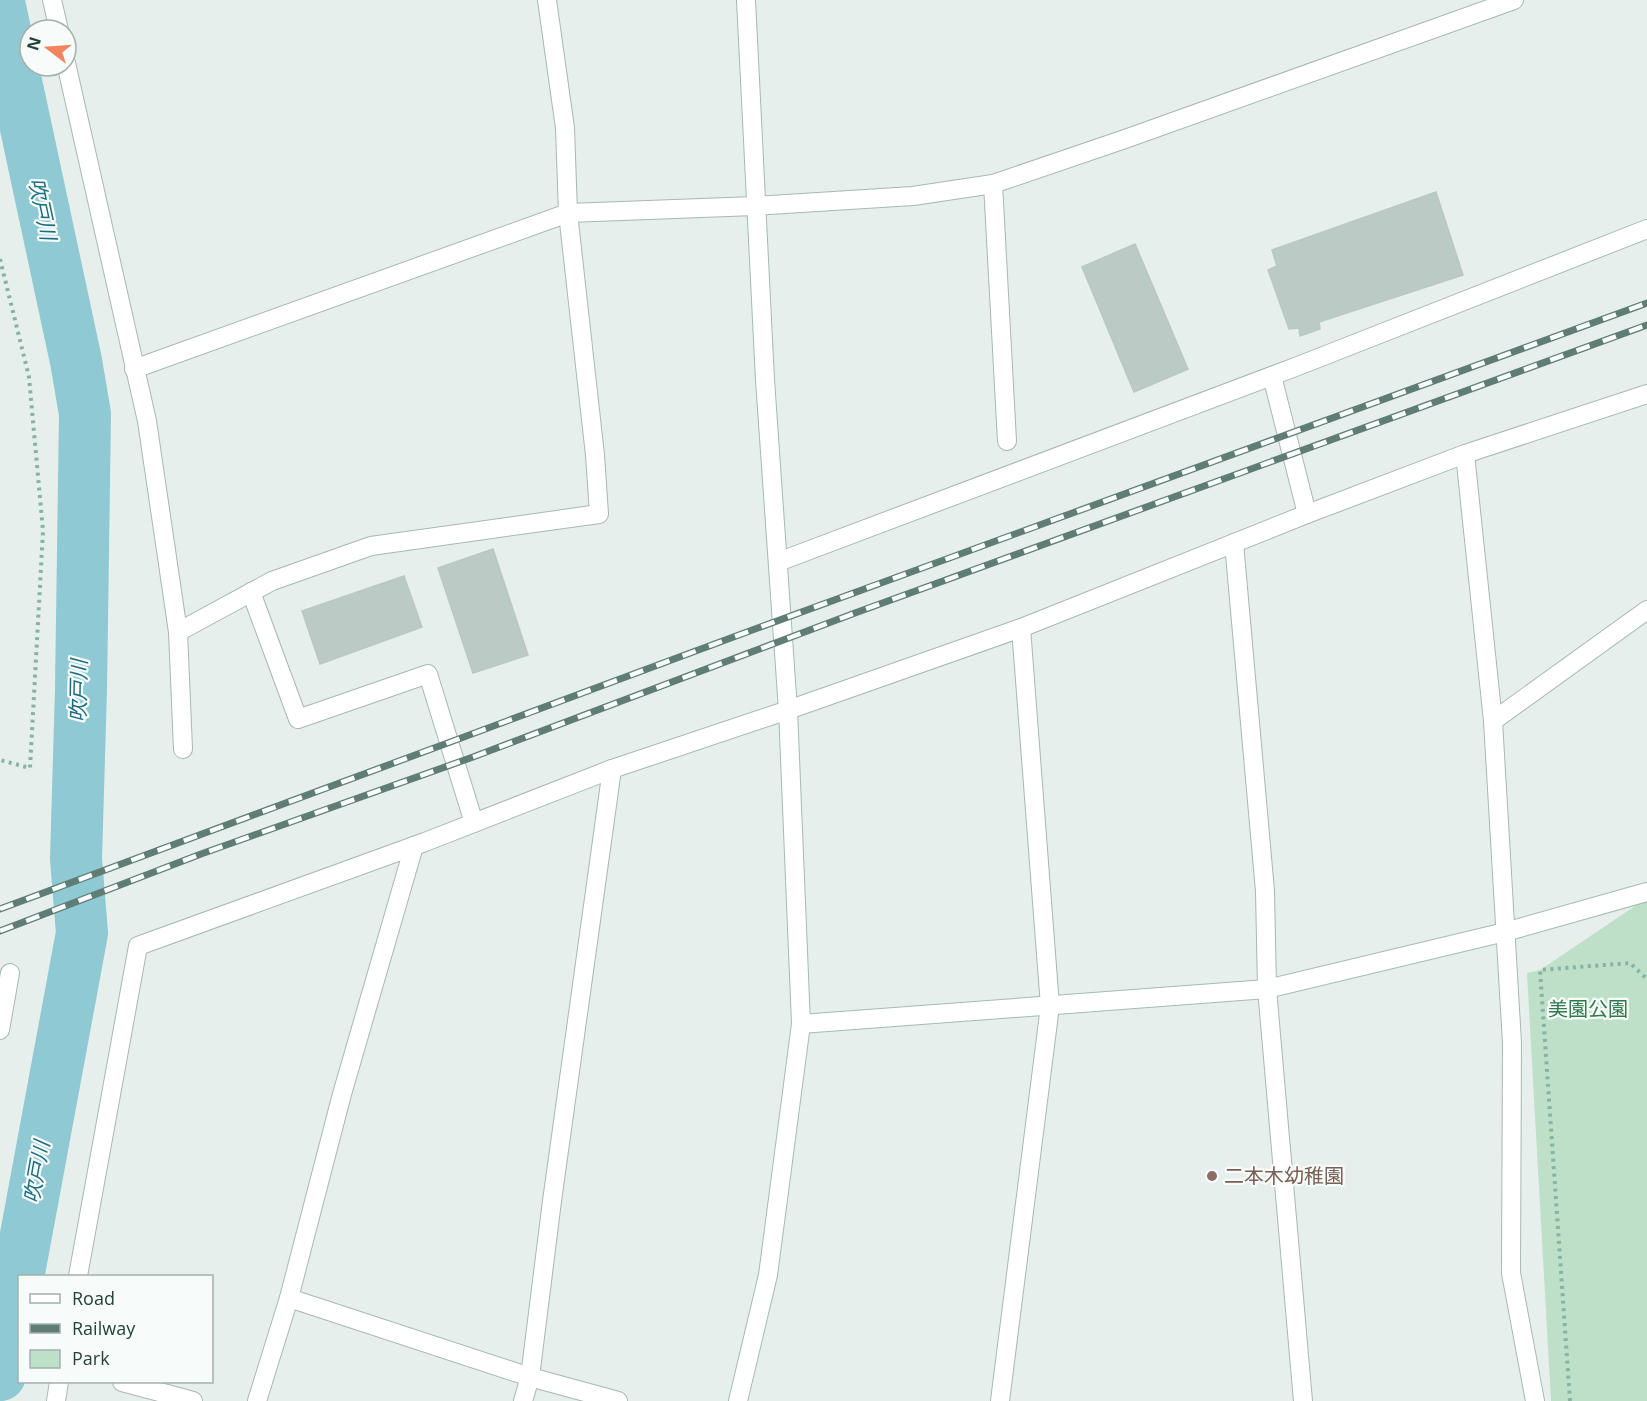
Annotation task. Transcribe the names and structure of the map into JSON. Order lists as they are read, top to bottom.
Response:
{
  "water": ["吹戸川"],
  "parks": ["美園公園"],
  "places": ["二本木幼稚園"],
  "legend": ["Road", "Railway", "Park"],
  "north": "left"
}
